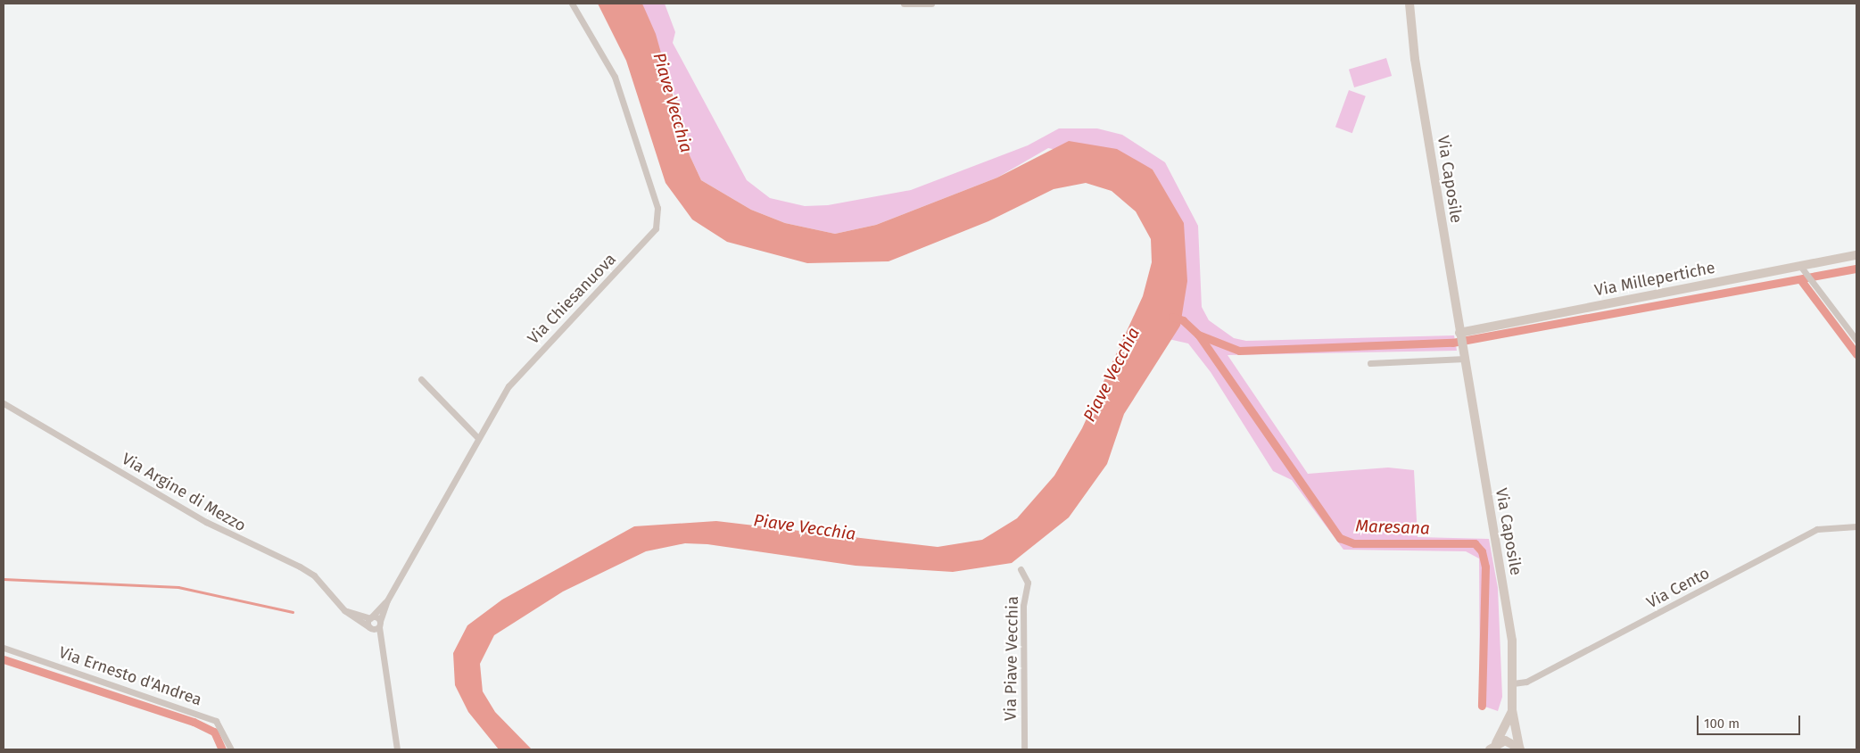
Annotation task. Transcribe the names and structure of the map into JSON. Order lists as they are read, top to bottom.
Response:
{
  "streets": {
    "street": [
      "Via Caposile",
      "Via Millepertiche",
      "Via Chiesanuova",
      "Via Argine di Mezzo",
      "Via Cento",
      "Via Piave Vecchia",
      "Via Ernesto d'Andrea"
    ]
  },
  "crossings": [
    ["Via Caposile", "Via Millepertiche"],
    ["Via Caposile", "Via Cento"],
    ["Via Chiesanuova", "Via Argine di Mezzo"]
  ],
  "water": ["Piave Vecchia", "Maresana"],
  "scale_bar": "100 m"
}
